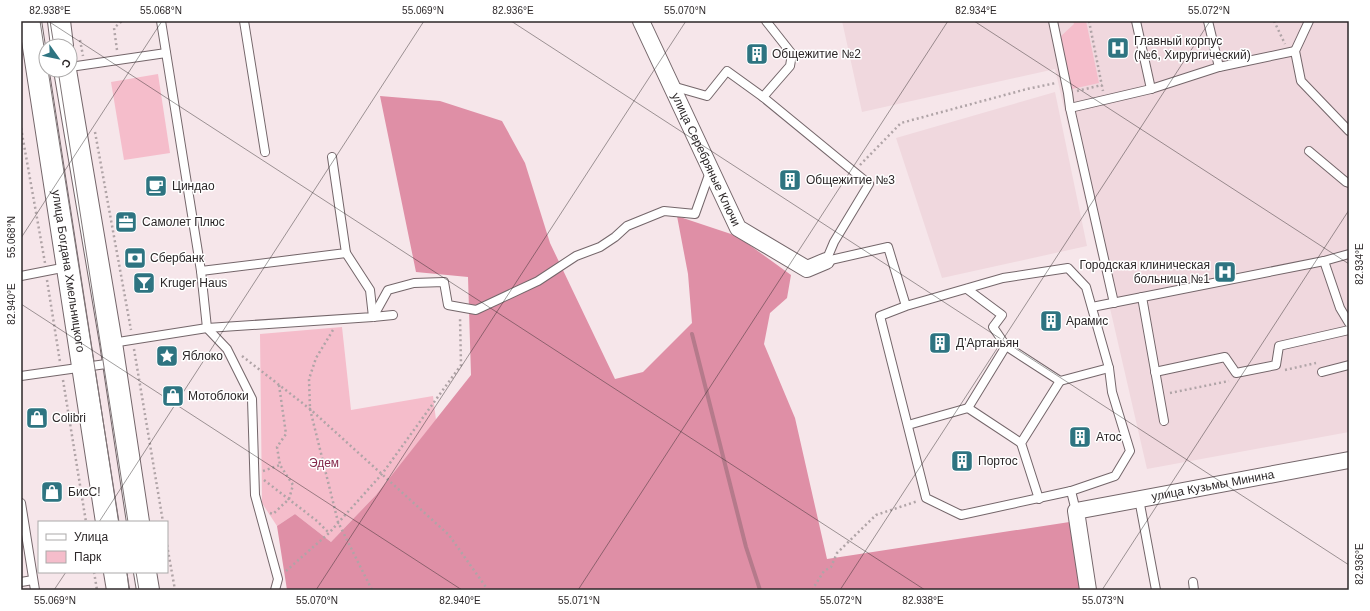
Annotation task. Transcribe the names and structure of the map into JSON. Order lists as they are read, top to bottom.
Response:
{
  "streets": {
    "highway": ["улица Богдана Хмельницкого"],
    "street": ["улица Серебряные Ключи", "улица Кузьмы Минина"]
  },
  "parks": ["Эдем"],
  "places": {
    "hospital": ["Главный корпус (№6, Хирургический)", "Городская клиническая больница №1"],
    "building": [
      "Общежитие №2",
      "Общежитие №3",
      "Арамис",
      "Д'Артаньян",
      "Атос",
      "Портос"
    ],
    "cafe": ["Циндао"],
    "office": ["Самолет Плюс"],
    "bank": ["Сбербанк"],
    "bar": ["Kruger Haus"],
    "place": ["Яблоко"],
    "shop": ["Мотоблоки", "Colibri", "БисС!"]
  },
  "legend": ["Улица", "Парк"],
  "north": "bottom right",
  "coordinates": [
    "82.938°E",
    "55.068°N",
    "55.069°N",
    "82.936°E",
    "55.070°N",
    "82.934°E",
    "55.072°N",
    "82.940°E",
    "55.071°N",
    "55.073°N"
  ]
}
